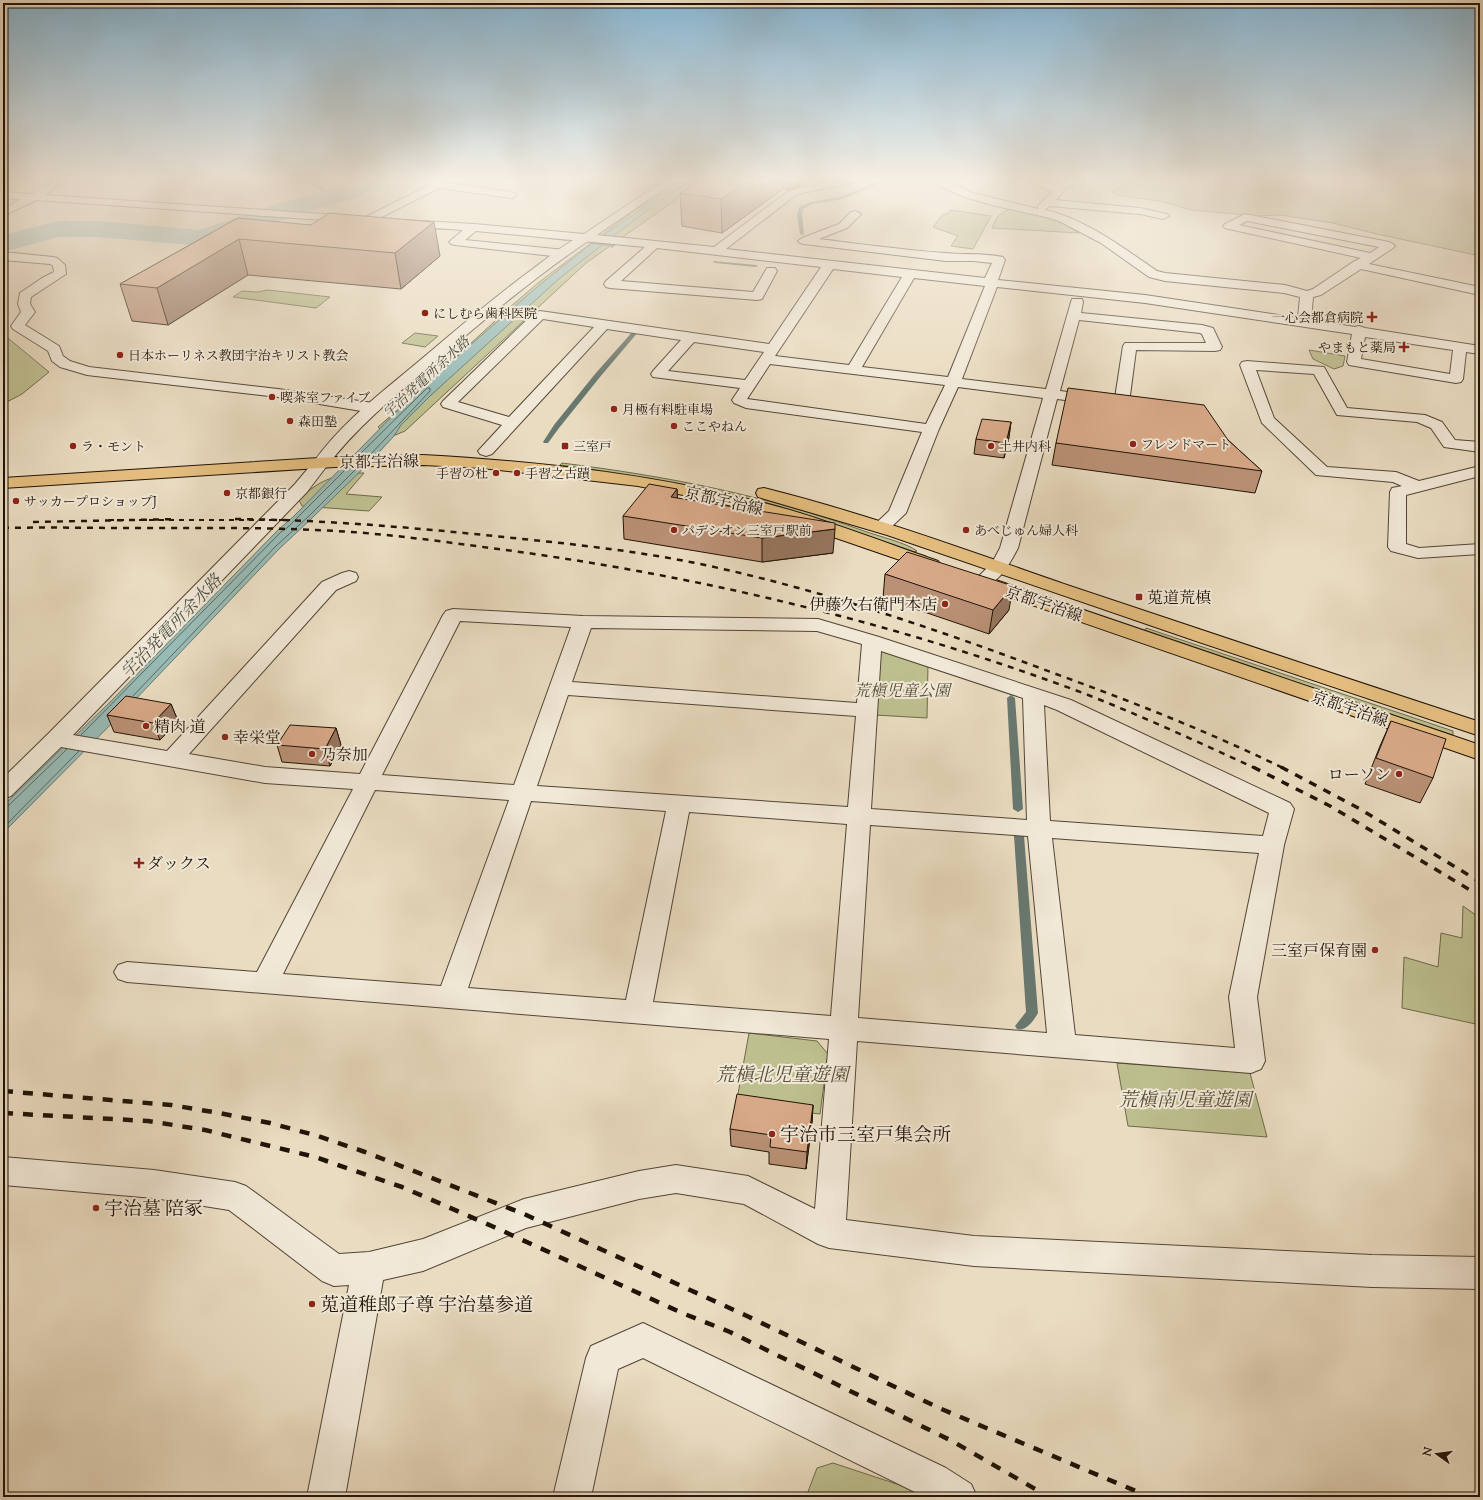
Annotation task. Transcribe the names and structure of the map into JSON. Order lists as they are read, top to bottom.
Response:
{
  "streets": {
    "main road": ["京都宇治線"]
  },
  "water": ["宇治発電所余水路"],
  "parks": ["荒槇児童公園", "荒槇北児童遊園", "荒槇南児童遊園"],
  "places": {
    "other": [
      "にしむら歯科医院",
      "日本ホーリネス教団宇治キリスト教会",
      "喫茶室ファイブ",
      "月極有料駐車場",
      "森田塾",
      "ここやねん",
      "フレンドマート",
      "ラ・モント",
      "土井内科",
      "手習の杜",
      "手習之古蹟",
      "京都銀行",
      "サッカープロショップJ",
      "パデシオン三室戸駅前",
      "あべじゅん婦人科",
      "伊藤久右衛門本店",
      "精肉 道",
      "幸栄堂",
      "乃奈加",
      "ローソン",
      "三室戸保育園",
      "宇治市三室戸集会所",
      "宇治墓 陪冢",
      "莵道稚郎子尊 宇治墓参道"
    ],
    "health": ["一心会都倉病院", "やまもと薬局", "ダックス"],
    "transit": ["三室戸", "莵道荒槙"]
  },
  "north": "left"
}
